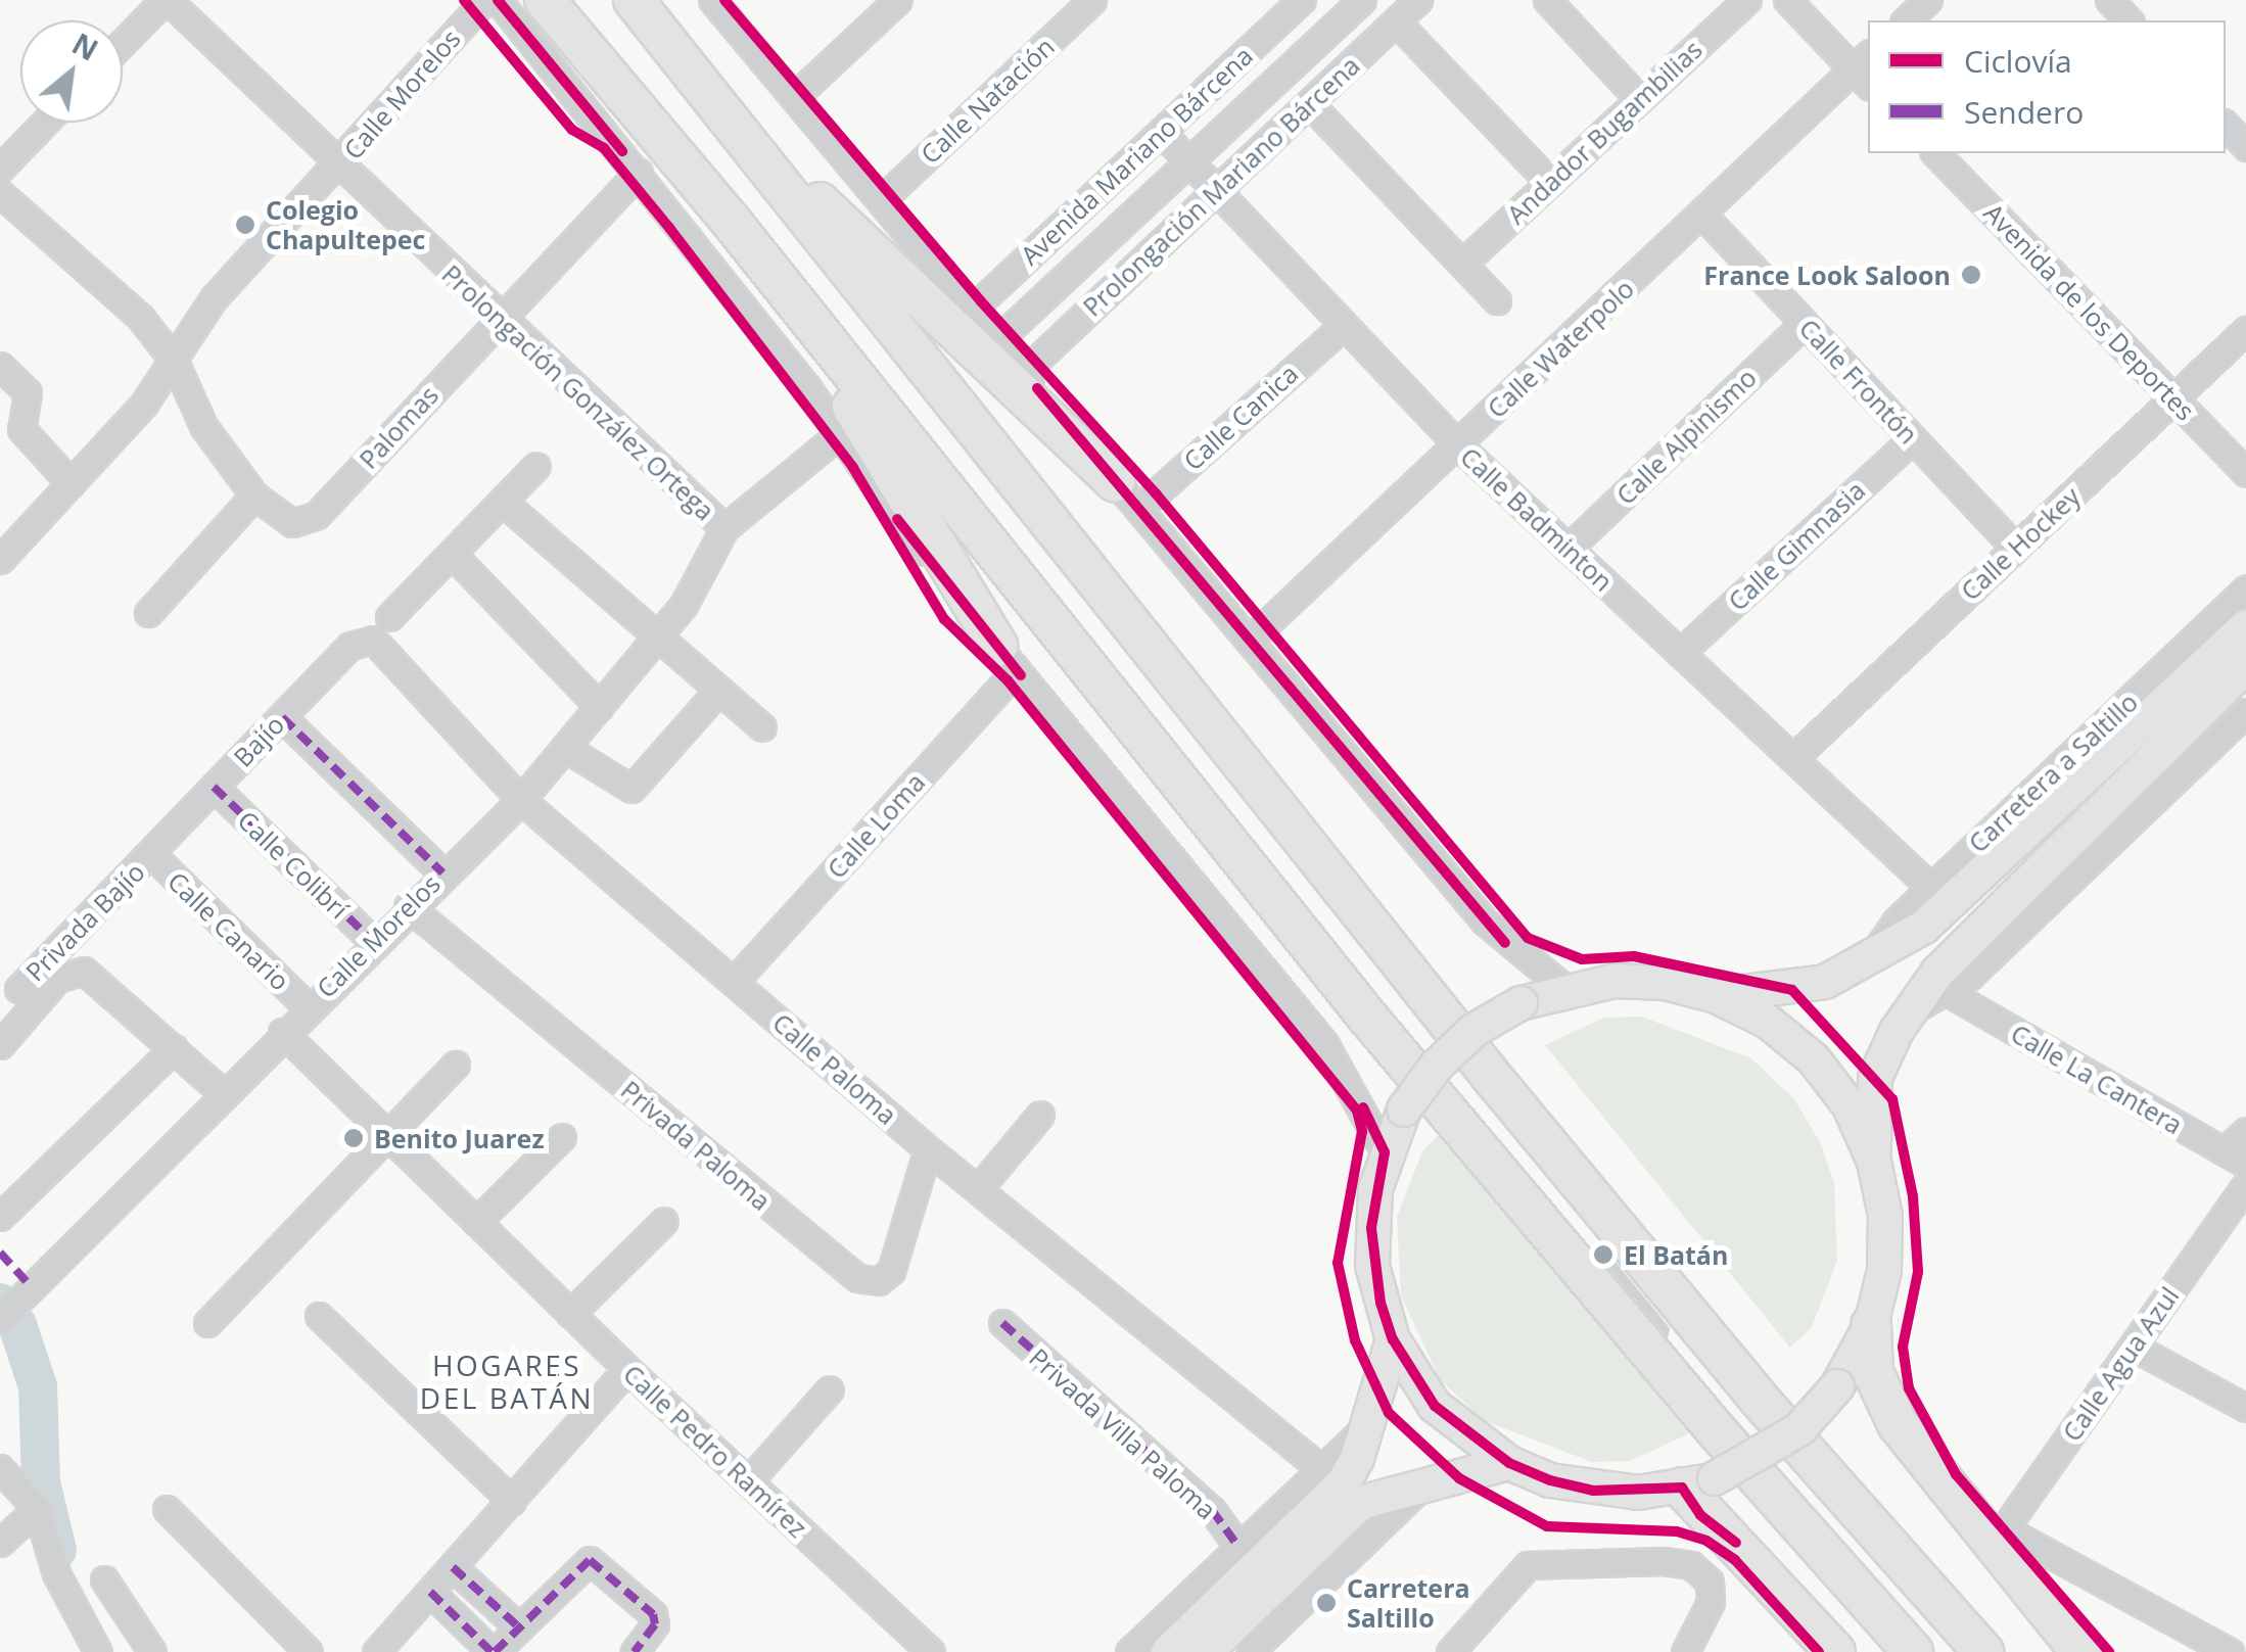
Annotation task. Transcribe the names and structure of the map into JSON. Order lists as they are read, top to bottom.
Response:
{
  "streets": {
    "main road": ["Carretera a Saltillo"],
    "street": [
      "Calle Morelos",
      "Calle Natación",
      "Andador Bugambilias",
      "Avenida Mariano Bárcena",
      "Prolongación Mariano Bárcena",
      "Avenida de los Deportes",
      "Calle Waterpolo",
      "Calle Frontón",
      "Prolongación González Ortega",
      "Calle Canica",
      "Palomas",
      "Calle Alpinismo",
      "Calle Badminton",
      "Calle Hockey",
      "Calle Gimnasia",
      "Bajío",
      "Calle Loma",
      "Calle Colibrí",
      "Privada Bajío",
      "Calle Canario",
      "Calle Paloma",
      "Calle La Cantera",
      "Privada Paloma",
      "Calle Agua Azul",
      "Privada Villa Paloma",
      "Calle Pedro Ramírez"
    ]
  },
  "crossings": [
    ["Calle Morelos", "Prolongación González Ortega"],
    ["Calle Morelos", "Calle Colibrí"],
    ["Calle Morelos", "Calle Canario"],
    ["Calle Morelos", "Calle Paloma"],
    ["Calle Morelos", "Privada Paloma"],
    ["Calle Morelos", "Calle Pedro Ramírez"],
    ["Avenida Mariano Bárcena", "Calle Badminton"],
    ["Prolongación Mariano Bárcena", "Calle Badminton"],
    ["Avenida de los Deportes", "Calle Hockey"],
    ["Calle Waterpolo", "Calle Frontón"],
    ["Calle Waterpolo", "Calle Badminton"],
    ["Calle Frontón", "Calle Alpinismo"],
    ["Calle Frontón", "Calle Hockey"],
    ["Calle Frontón", "Calle Gimnasia"],
    ["Prolongación González Ortega", "Palomas"],
    ["Calle Canica", "Calle Badminton"],
    ["Calle Alpinismo", "Calle Badminton"],
    ["Calle Badminton", "Calle Hockey"],
    ["Calle Badminton", "Calle Gimnasia"],
    ["Calle Badminton", "Carretera a Saltillo"],
    ["Bajío", "Calle Colibrí"],
    ["Bajío", "Privada Bajío"],
    ["Bajío", "Calle Canario"],
    ["Bajío", "Calle Paloma"],
    ["Calle Loma", "Calle Paloma"],
    ["Privada Bajío", "Calle Canario"],
    ["Calle Paloma", "Privada Paloma"]
  ],
  "districts": ["HOGARES DEL BATÁN"],
  "places": [
    "Colegio Chapultepec",
    "France Look Saloon",
    "Benito Juarez",
    "El Batán",
    "Carretera Saltillo"
  ],
  "legend": ["Ciclovía", "Sendero"],
  "north": "top right"
}
